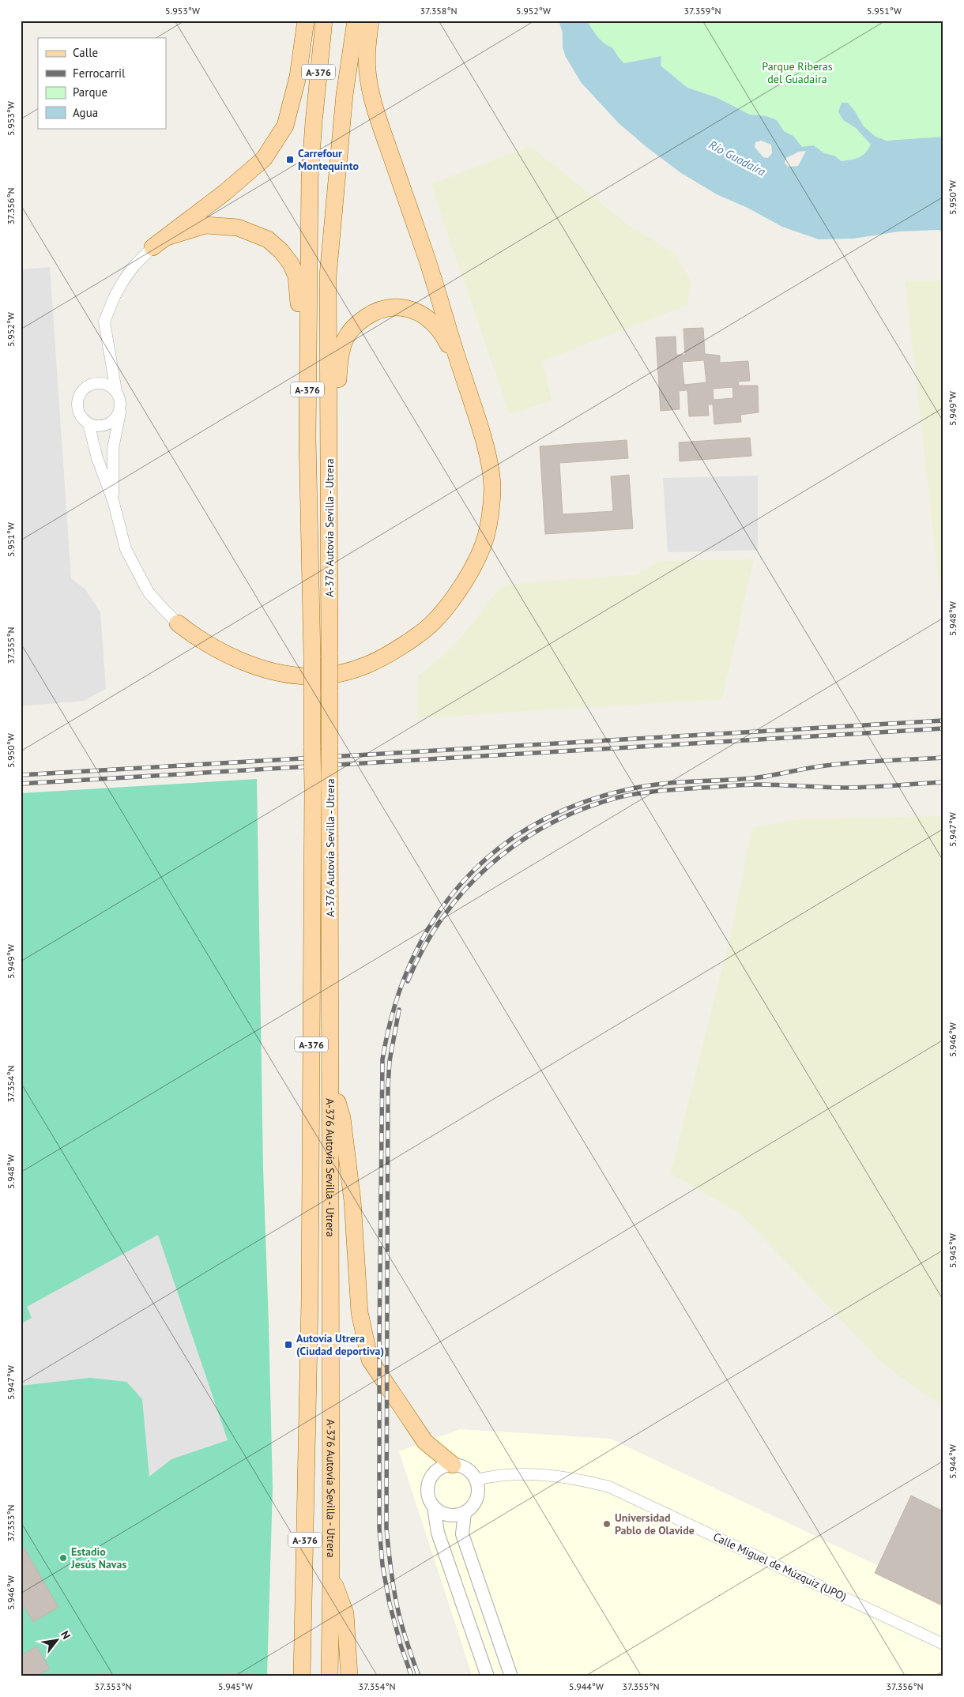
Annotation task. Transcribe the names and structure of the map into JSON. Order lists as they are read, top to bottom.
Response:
{
  "streets": {
    "main road": ["A-376", "A-376 Autovía Sevilla - Utrera"],
    "street": ["Calle Miguel de Múzquiz (UPO)"]
  },
  "water": ["Río Guadaíra"],
  "parks": ["Parque Riberas del Guadaira"],
  "places": {
    "transit": ["Carrefour Montequinto", "Autovía Utrera (Ciudad deportiva)"],
    "other": ["Universidad Pablo de Olavide", "Estadio Jesús Navas"]
  },
  "legend": [
    "Calle",
    "Ferrocarril",
    "Parque",
    "Agua"
  ],
  "north": "top right",
  "coordinates": [
    "5.953°W",
    "37.358°N",
    "5.952°W",
    "37.359°N",
    "5.951°W",
    "5.950°W",
    "37.356°N",
    "5.949°W",
    "5.948°W",
    "37.355°N",
    "5.947°W",
    "5.946°W",
    "37.354°N",
    "5.945°W",
    "5.944°W",
    "37.353°N"
  ]
}
